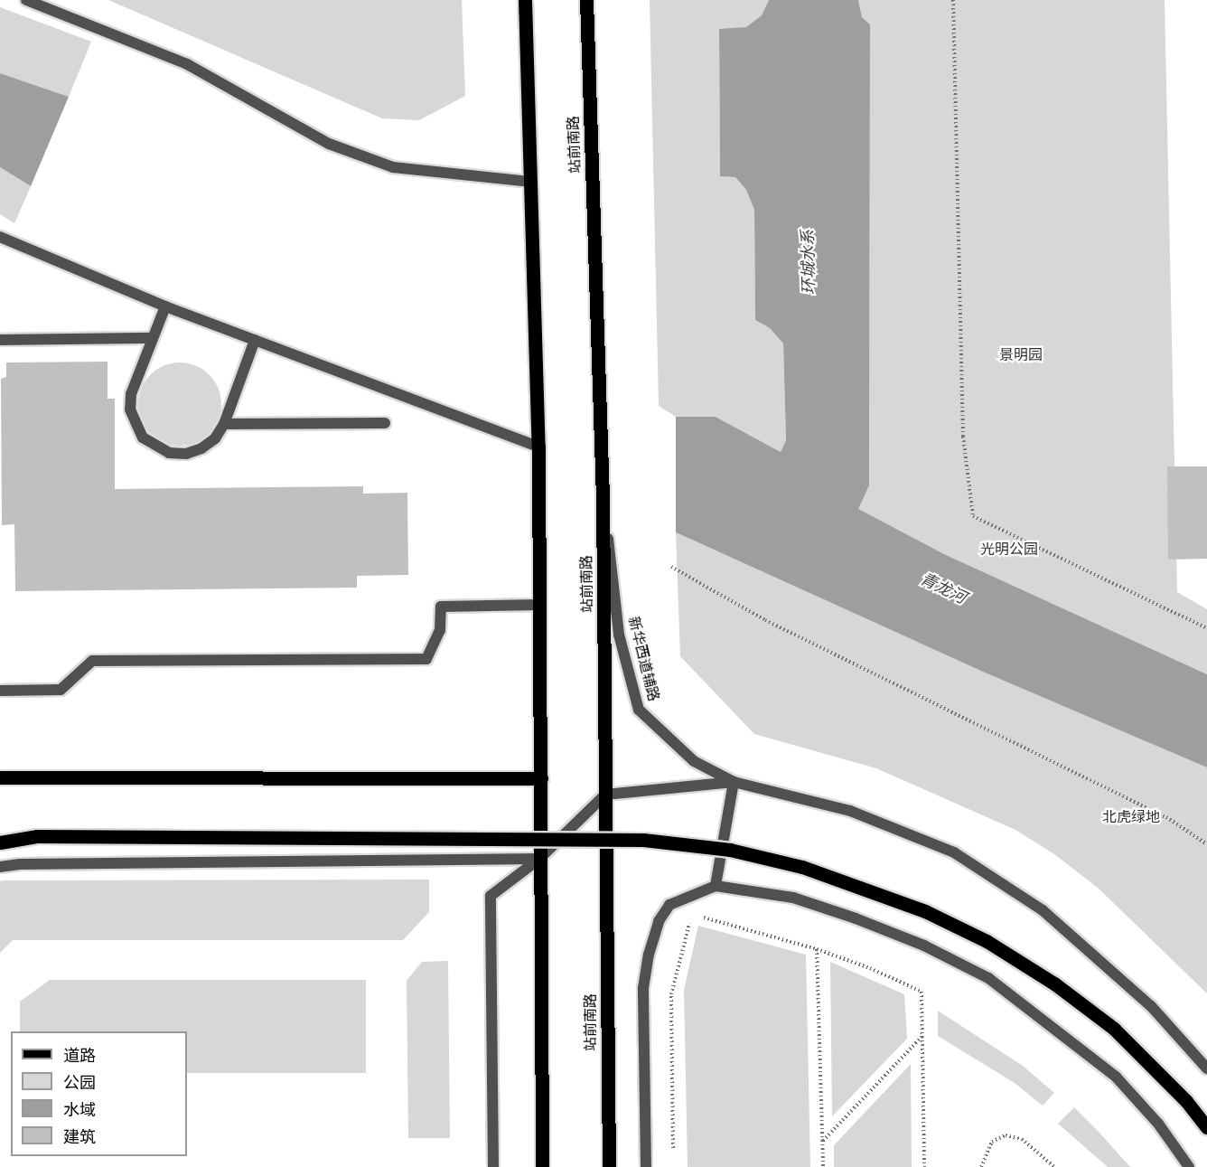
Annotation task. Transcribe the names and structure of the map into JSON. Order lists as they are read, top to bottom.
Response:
{
  "streets": {
    "main road": ["站前南路"],
    "street": ["新华西道辅路"]
  },
  "crossings": [
    ["站前南路", "新华西道辅路"]
  ],
  "water": ["环城水系", "青龙河"],
  "parks": ["景明园", "光明公园", "北虎绿地"],
  "legend": [
    "道路",
    "公园",
    "水域",
    "建筑"
  ]
}
